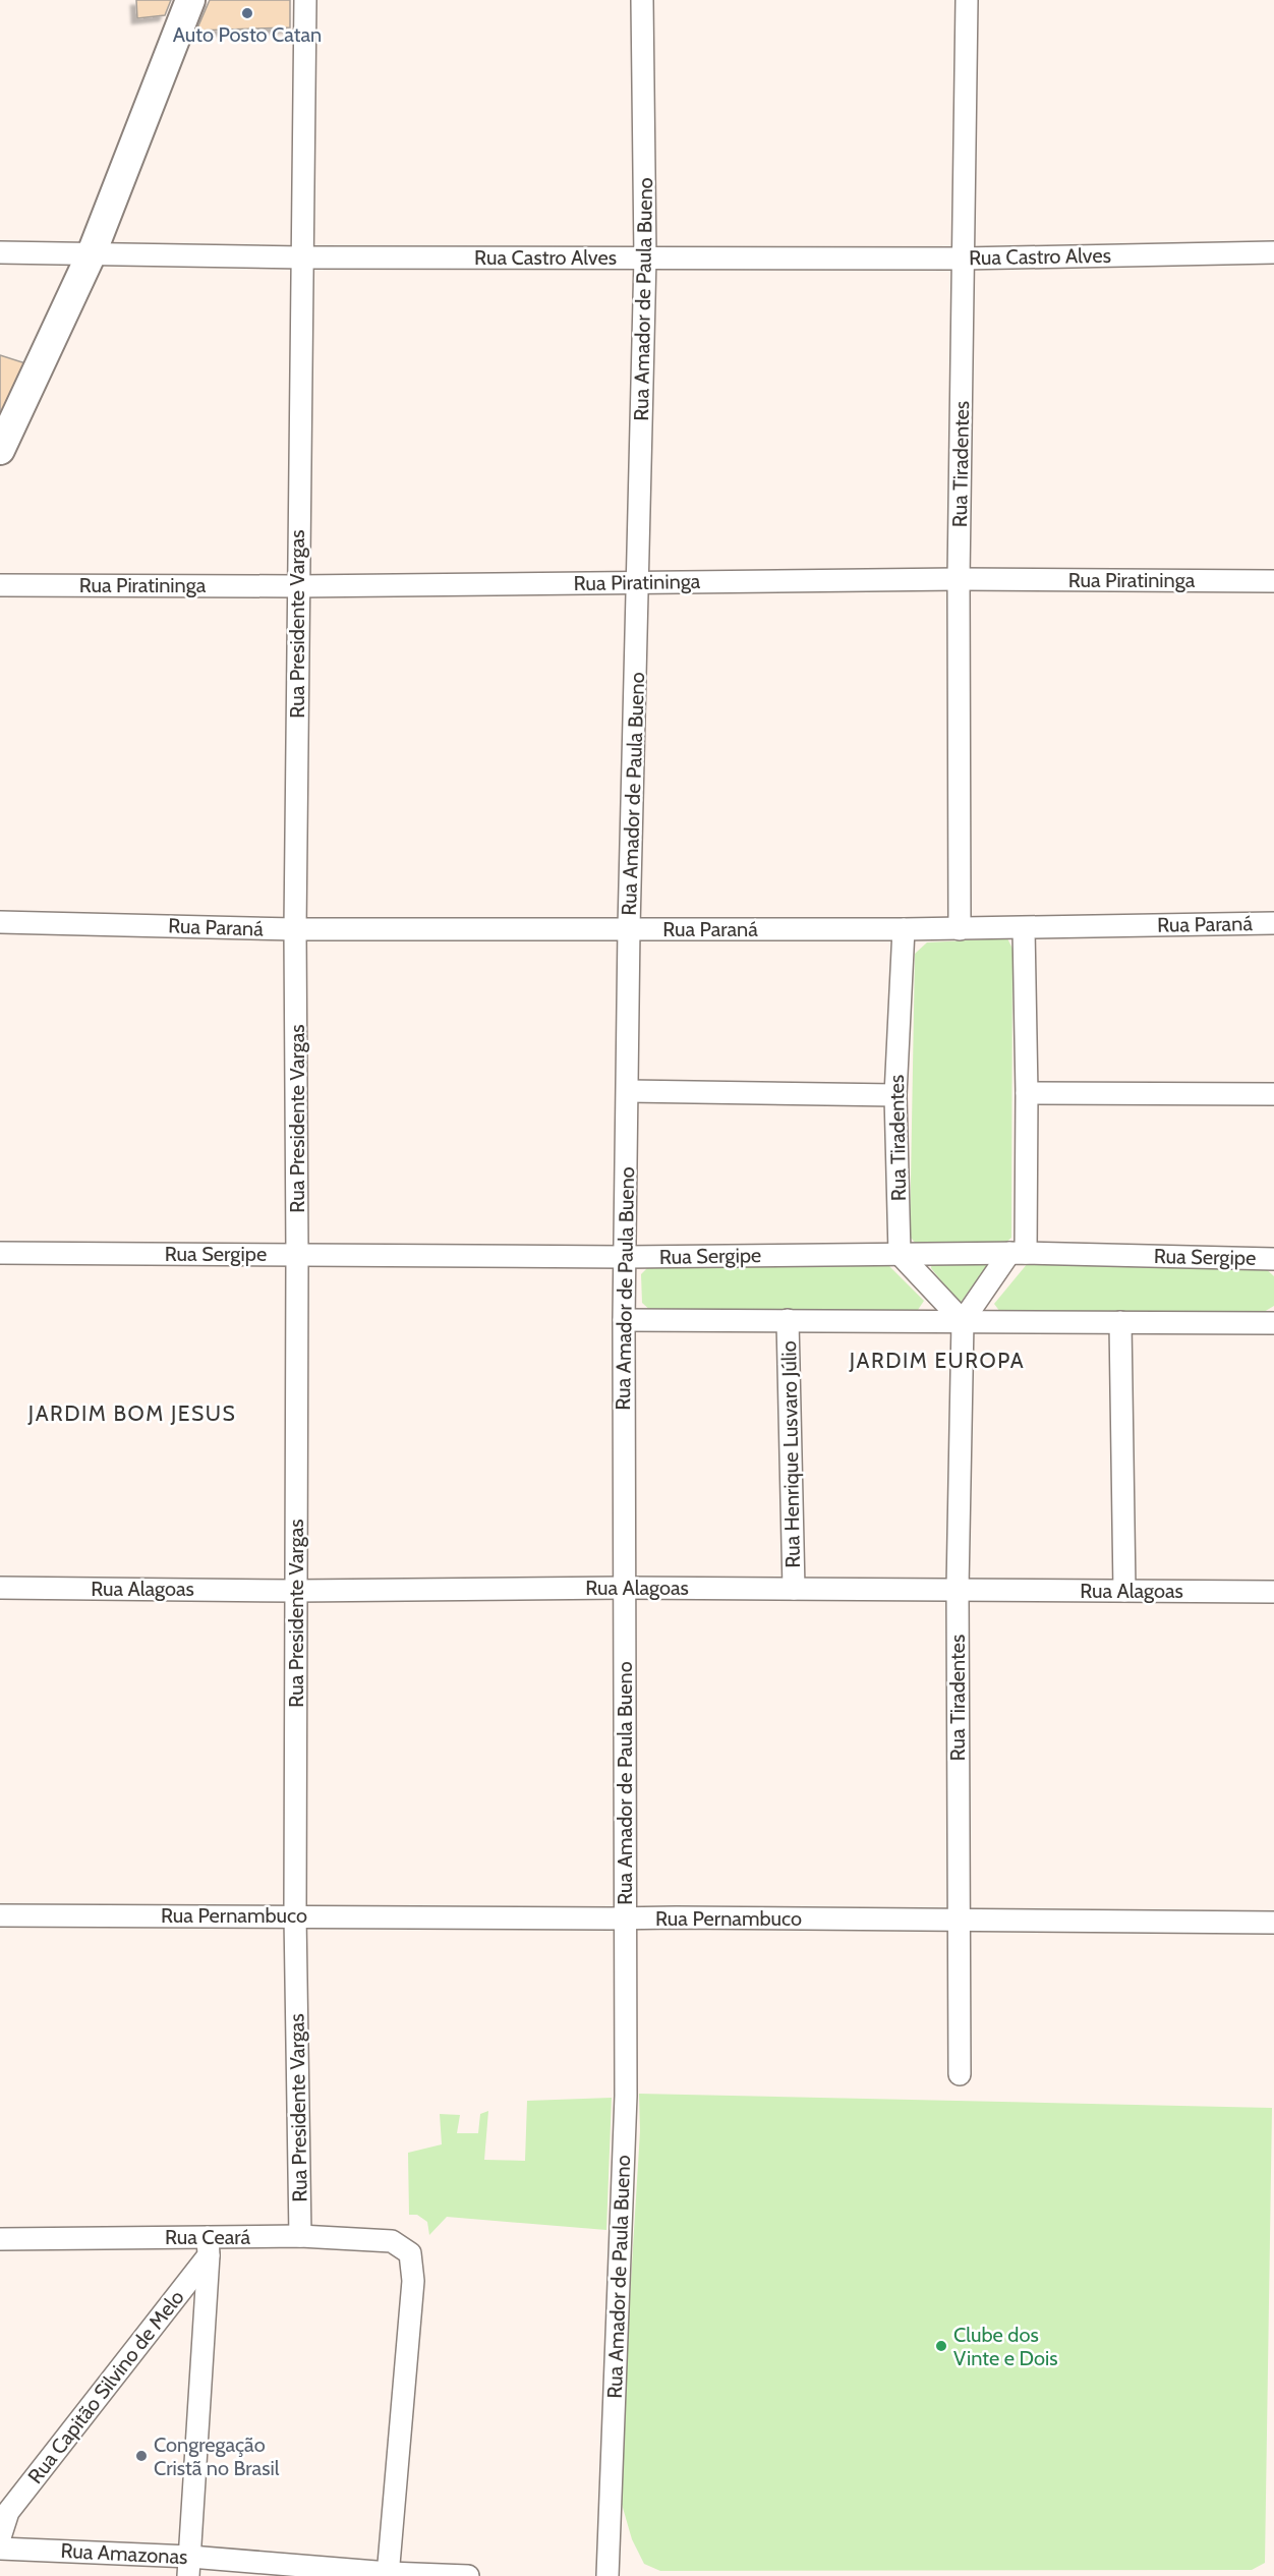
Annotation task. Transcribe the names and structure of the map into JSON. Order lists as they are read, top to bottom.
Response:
{
  "streets": {
    "street": [
      "Rua Castro Alves",
      "Rua Amador de Paula Bueno",
      "Rua Tiradentes",
      "Rua Piratininga",
      "Rua Presidente Vargas",
      "Rua Paraná",
      "Rua Sergipe",
      "Rua Henrique Lusvaro Júlio",
      "Rua Alagoas",
      "Rua Pernambuco",
      "Rua Ceará",
      "Rua Capitão Silvino de Melo",
      "Rua Amazonas"
    ]
  },
  "crossings": [
    ["Rua Castro Alves", "Rua Amador de Paula Bueno"],
    ["Rua Castro Alves", "Rua Tiradentes"],
    ["Rua Castro Alves", "Rua Presidente Vargas"],
    ["Rua Amador de Paula Bueno", "Rua Piratininga"],
    ["Rua Amador de Paula Bueno", "Rua Paraná"],
    ["Rua Amador de Paula Bueno", "Rua Sergipe"],
    ["Rua Amador de Paula Bueno", "Rua Alagoas"],
    ["Rua Amador de Paula Bueno", "Rua Pernambuco"],
    ["Rua Tiradentes", "Rua Piratininga"],
    ["Rua Tiradentes", "Rua Paraná"],
    ["Rua Tiradentes", "Rua Sergipe"],
    ["Rua Tiradentes", "Rua Alagoas"],
    ["Rua Tiradentes", "Rua Pernambuco"],
    ["Rua Piratininga", "Rua Presidente Vargas"],
    ["Rua Presidente Vargas", "Rua Paraná"],
    ["Rua Presidente Vargas", "Rua Sergipe"],
    ["Rua Presidente Vargas", "Rua Alagoas"],
    ["Rua Presidente Vargas", "Rua Pernambuco"],
    ["Rua Presidente Vargas", "Rua Ceará"],
    ["Rua Henrique Lusvaro Júlio", "Rua Alagoas"],
    ["Rua Ceará", "Rua Capitão Silvino de Melo"],
    ["Rua Ceará", "Rua Amazonas"]
  ],
  "districts": ["JARDIM EUROPA", "JARDIM BOM JESUS"],
  "places": ["Auto Posto Catan", "Clube dos Vinte e Dois", "Congregação Cristã no Brasil"]
}
